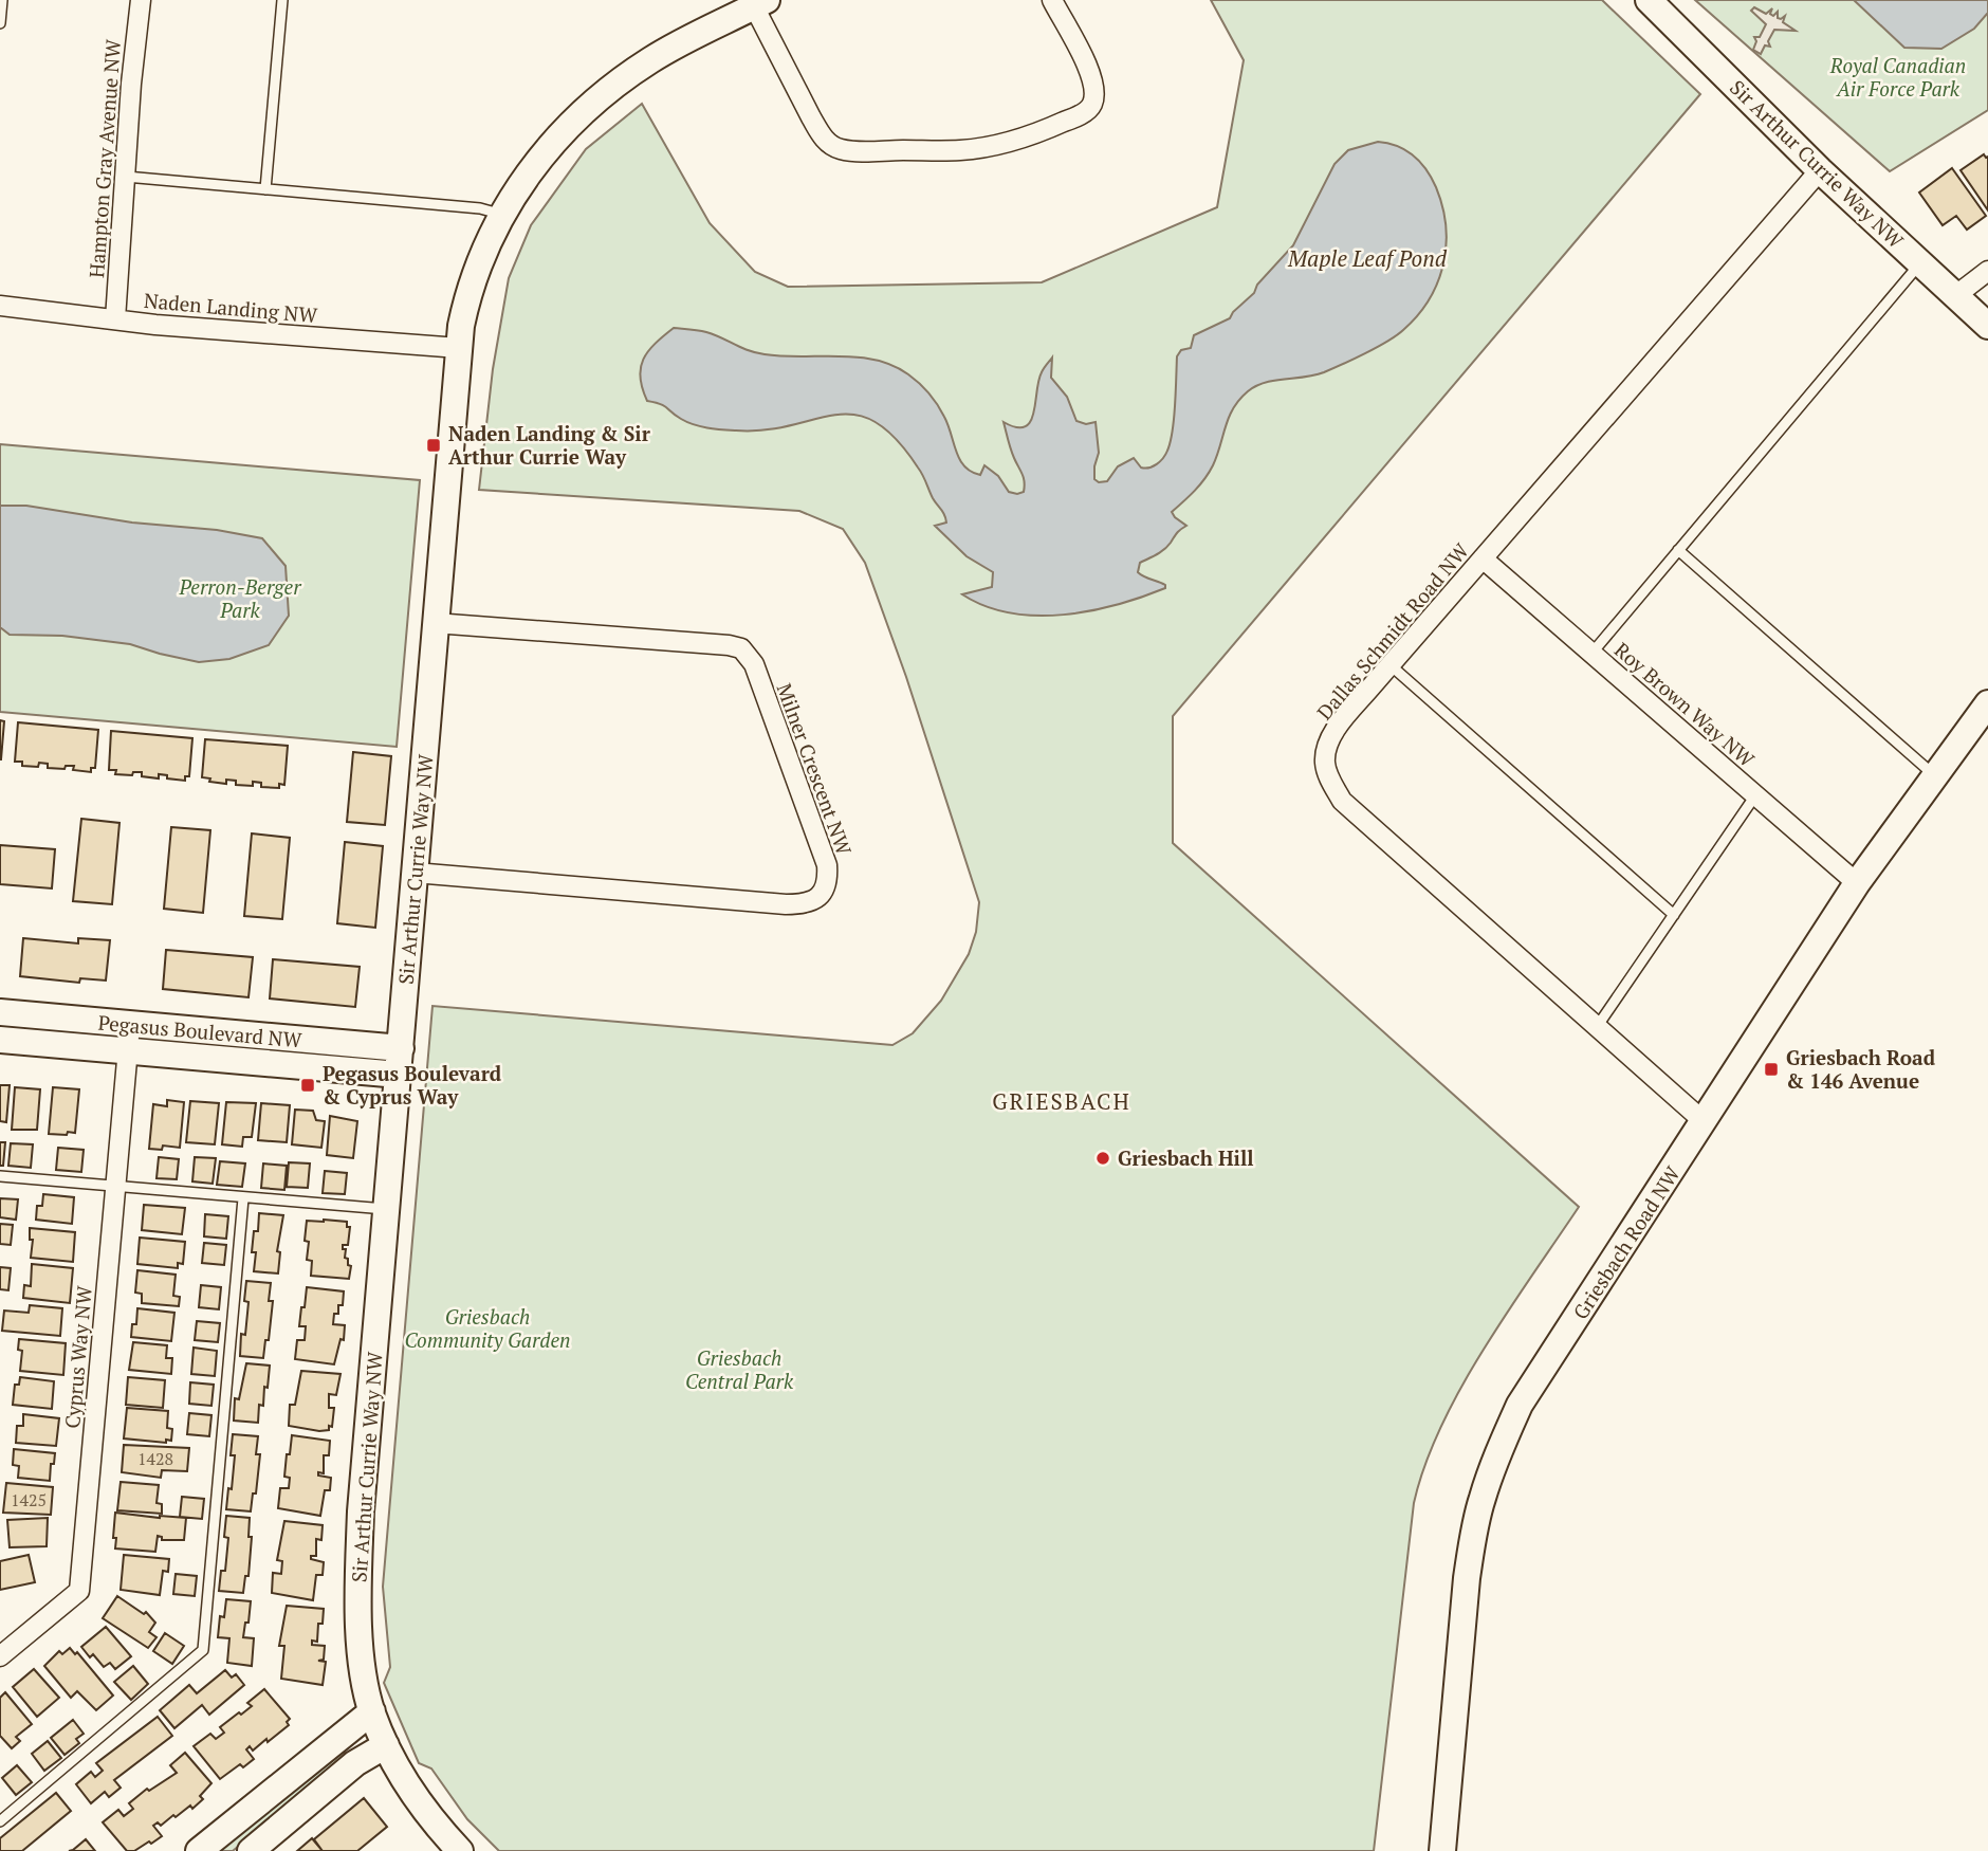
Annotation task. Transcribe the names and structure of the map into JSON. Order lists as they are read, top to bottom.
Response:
{
  "streets": {
    "street": [
      "Hampton Gray Avenue NW",
      "Sir Arthur Currie Way NW",
      "Naden Landing NW",
      "Dallas Schmidt Road NW",
      "Roy Brown Way NW",
      "Milner Crescent NW",
      "Pegasus Boulevard NW",
      "Griesbach Road NW",
      "Cyprus Way NW"
    ]
  },
  "crossings": [
    ["Hampton Gray Avenue NW", "Naden Landing NW"],
    ["Sir Arthur Currie Way NW", "Naden Landing NW"],
    ["Sir Arthur Currie Way NW", "Dallas Schmidt Road NW"],
    ["Sir Arthur Currie Way NW", "Milner Crescent NW"],
    ["Sir Arthur Currie Way NW", "Pegasus Boulevard NW"],
    ["Dallas Schmidt Road NW", "Roy Brown Way NW"],
    ["Dallas Schmidt Road NW", "Griesbach Road NW"],
    ["Roy Brown Way NW", "Griesbach Road NW"],
    ["Pegasus Boulevard NW", "Cyprus Way NW"]
  ],
  "districts": ["GRIESBACH"],
  "water": ["Maple Leaf Pond"],
  "parks": [
    "Royal Canadian Air Force Park",
    "Perron-Berger Park",
    "Griesbach Community Garden",
    "Griesbach Central Park"
  ],
  "places": {
    "transit": ["Naden Landing & Sir Arthur Currie Way", "Griesbach Road & 146 Avenue", "Pegasus Boulevard & Cyprus Way"],
    "other": ["Griesbach Hill"]
  },
  "house_numbers": ["1428", "1425"]
}
